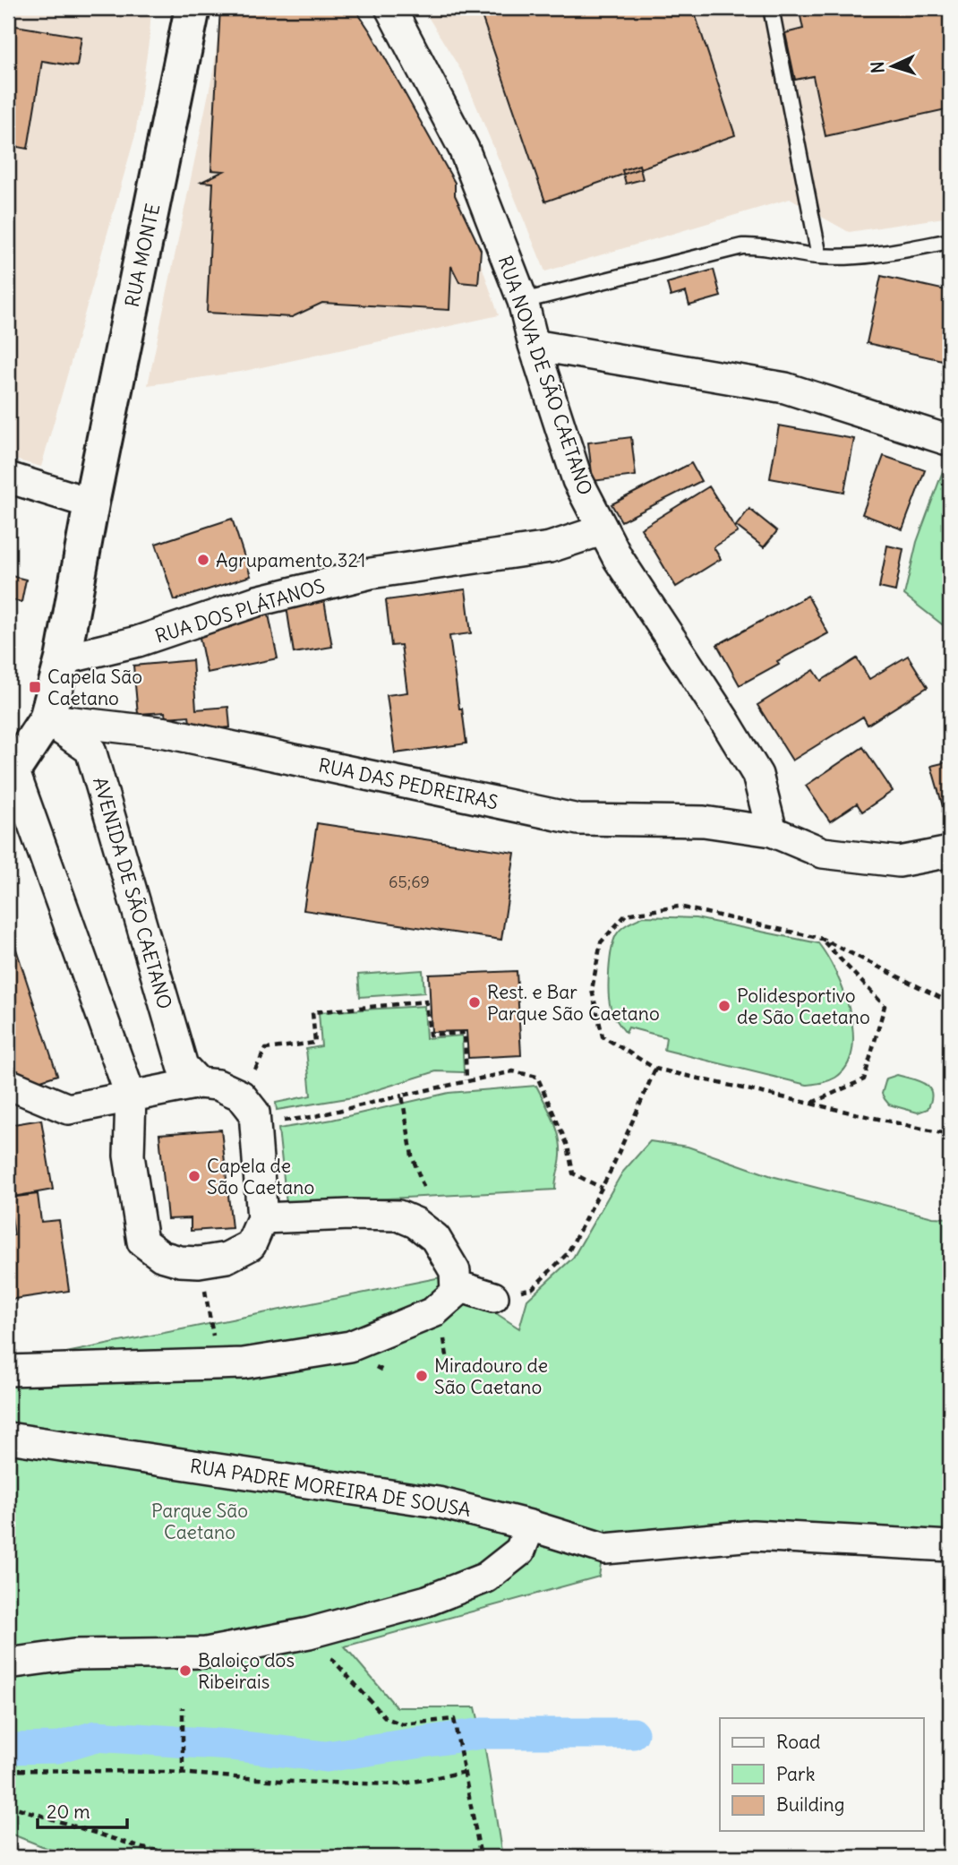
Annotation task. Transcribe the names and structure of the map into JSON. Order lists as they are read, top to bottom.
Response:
{
  "streets": {
    "main road": ["RUA MONTE"],
    "street": [
      "RUA NOVA DE SÃO CAETANO",
      "RUA DOS PLÁTANOS",
      "RUA DAS PEDREIRAS",
      "AVENIDA DE SÃO CAETANO",
      "RUA PADRE MOREIRA DE SOUSA"
    ]
  },
  "crossings": [
    ["RUA MONTE", "RUA DOS PLÁTANOS"],
    ["RUA MONTE", "RUA DAS PEDREIRAS"],
    ["RUA MONTE", "AVENIDA DE SÃO CAETANO"],
    ["RUA NOVA DE SÃO CAETANO", "RUA DOS PLÁTANOS"],
    ["RUA NOVA DE SÃO CAETANO", "RUA DAS PEDREIRAS"],
    ["RUA DAS PEDREIRAS", "AVENIDA DE SÃO CAETANO"]
  ],
  "parks": ["Parque São Caetano"],
  "places": {
    "other": [
      "Agrupamento 321",
      "Rest. e Bar Parque São Caetano",
      "Polidesportivo de São Caetano",
      "Capela de São Caetano",
      "Miradouro de São Caetano",
      "Baloiço dos Ribeirais"
    ],
    "transit": ["Capela São Caetano"]
  },
  "house_numbers": ["65;69"],
  "legend": ["Road", "Park", "Building"],
  "scale_bar": "20 m",
  "north": "left"
}
